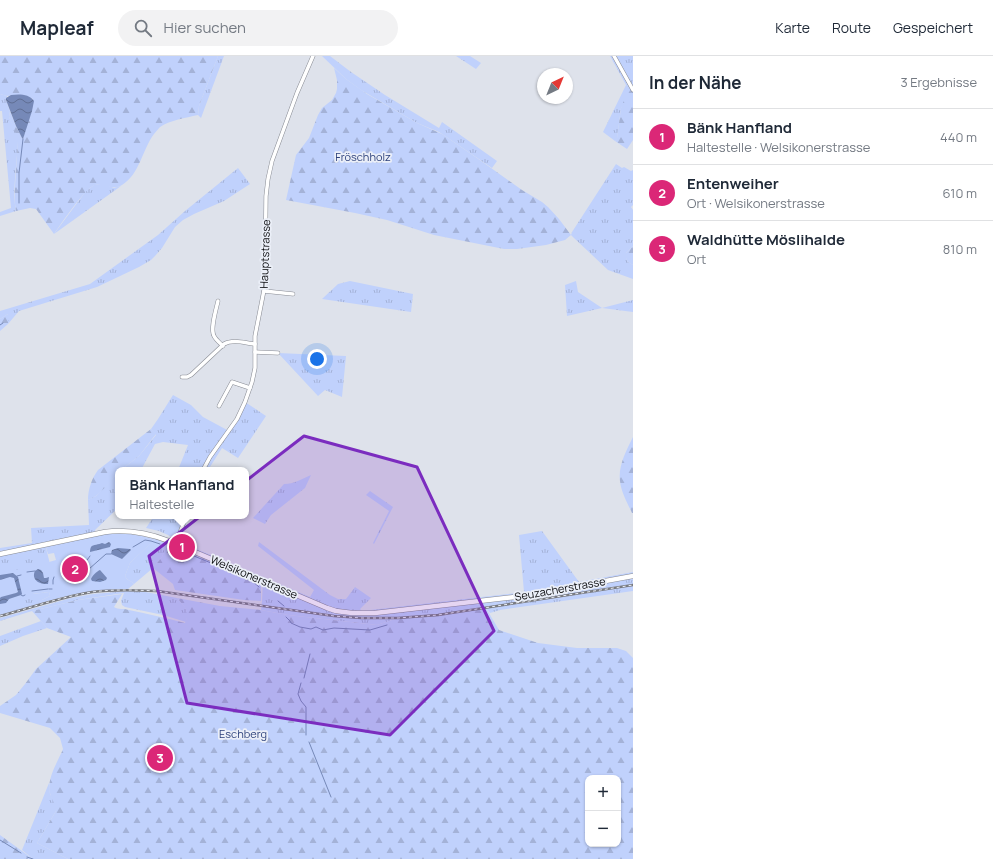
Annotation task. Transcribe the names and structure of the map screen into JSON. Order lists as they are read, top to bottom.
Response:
{
  "streets": {
    "main road": ["Welsikonerstrasse", "Seuzacherstrasse"],
    "street": ["Hauptstrasse"]
  },
  "crossings": [
    ["Welsikonerstrasse", "Seuzacherstrasse"]
  ],
  "parks": ["Fröschholz", "Eschberg"],
  "north": "top right",
  "page": {
    "header": "Mapleaf",
    "search": "Hier suchen",
    "nav": ["Karte", "Route", "Gespeichert"],
    "heading": ["In der Nähe", "3 Ergebnisse"],
    "list": [
      {
        "mark": "1",
        "name": "Bänk Hanfland",
        "note": "Haltestelle · Welsikonerstrasse",
        "value": "440 m"
      },
      {
        "mark": "2",
        "name": "Entenweiher",
        "note": "Ort · Welsikonerstrasse",
        "value": "610 m"
      },
      {
        "mark": "3",
        "name": "Waldhütte Möslihalde",
        "note": "Ort",
        "value": "810 m"
      }
    ],
    "popup": ["Bänk Hanfland", "Haltestelle"],
    "pins": ["1", "2", "3"],
    "map_buttons": ["+", "−"]
  }
}
